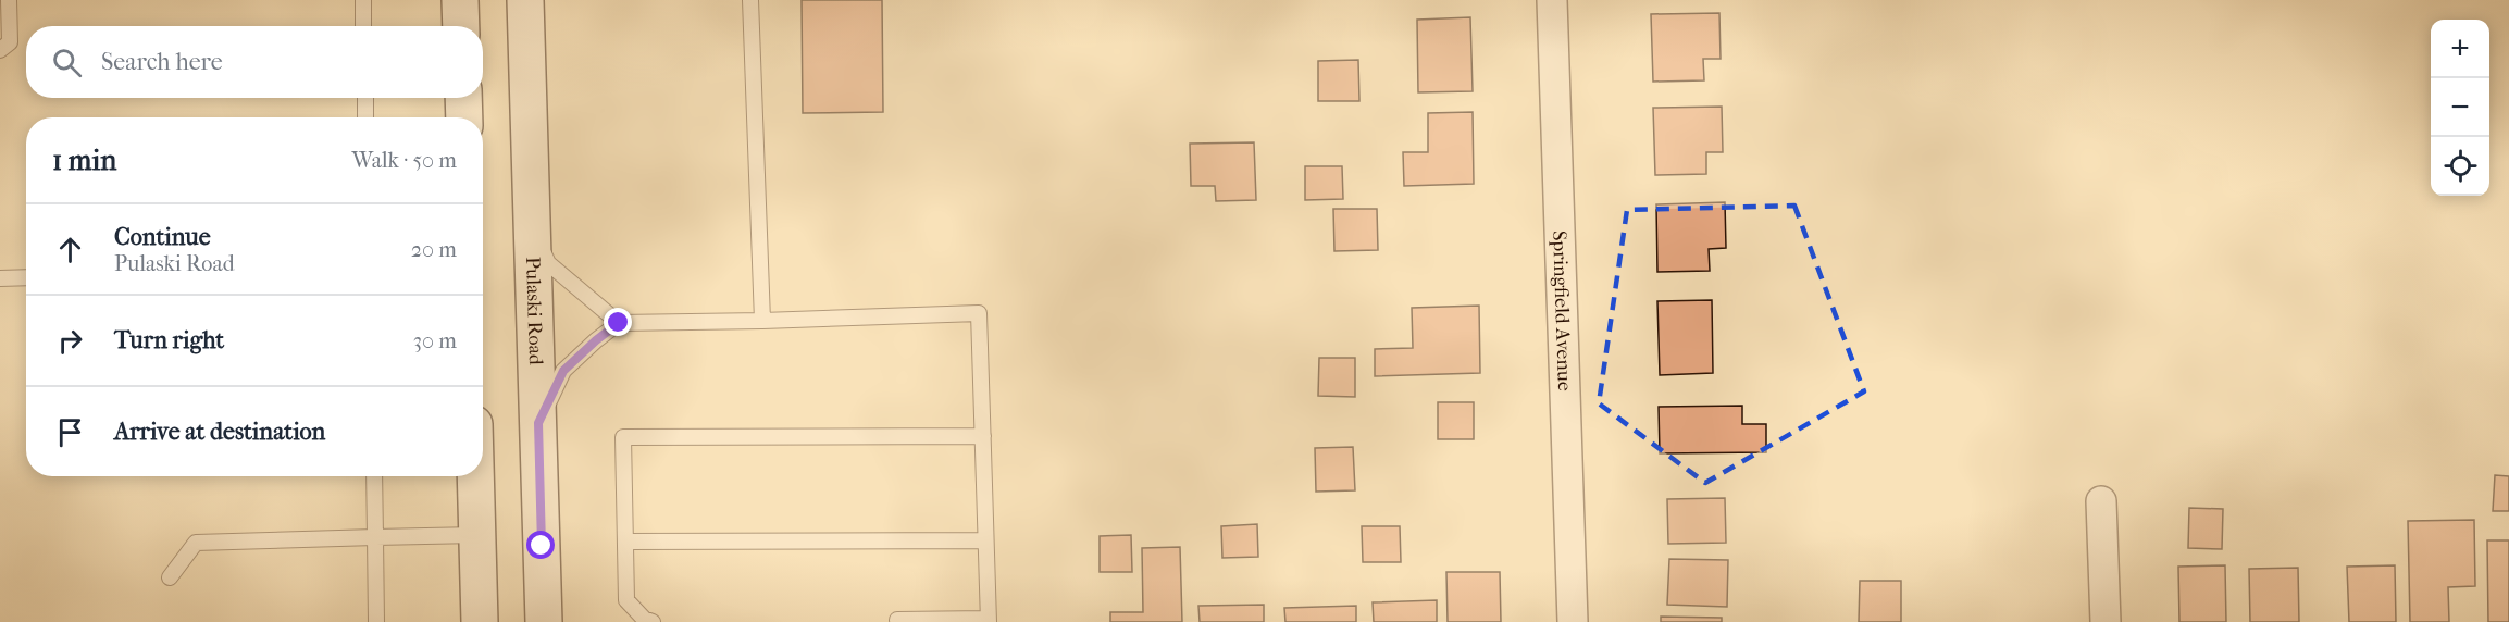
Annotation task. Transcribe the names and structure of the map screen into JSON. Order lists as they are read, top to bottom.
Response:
{
  "streets": {
    "main road": ["Pulaski Road"],
    "street": ["Springfield Avenue"]
  },
  "page": {
    "map_buttons": ["+", "−"],
    "search": "Search here",
    "heading": ["1 min", "Walk · 50 m"],
    "list": [
      ["Continue", "Pulaski Road", "20 m"],
      ["Turn right", "30 m"],
      "Arrive at destination"
    ]
  }
}
